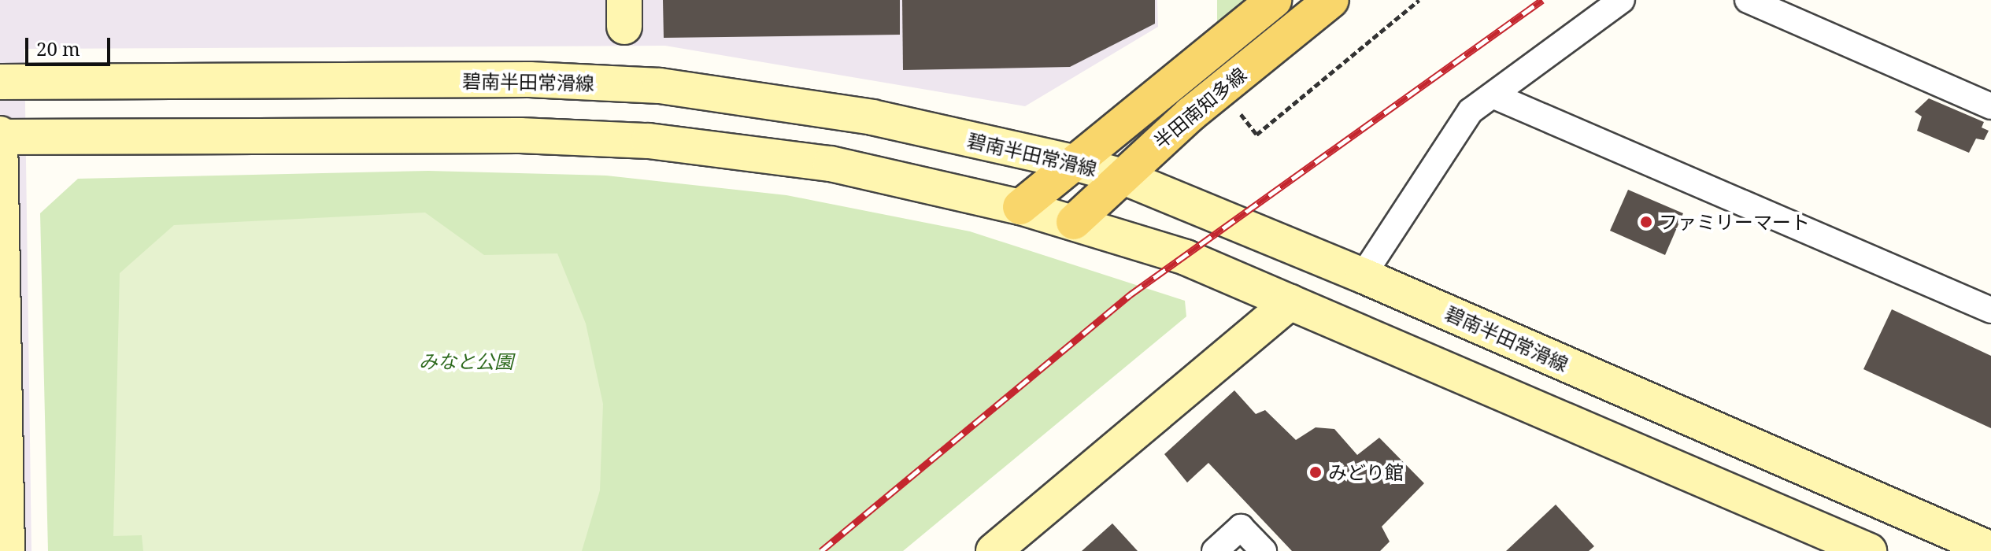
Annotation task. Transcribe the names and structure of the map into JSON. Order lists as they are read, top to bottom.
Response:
{
  "streets": {
    "main road": ["碧南半田常滑線", "半田南知多線"]
  },
  "crossings": [
    ["碧南半田常滑線", "半田南知多線"]
  ],
  "parks": ["みなと公園"],
  "places": ["ファミリーマート", "みどり館"],
  "scale_bar": "20 m"
}
